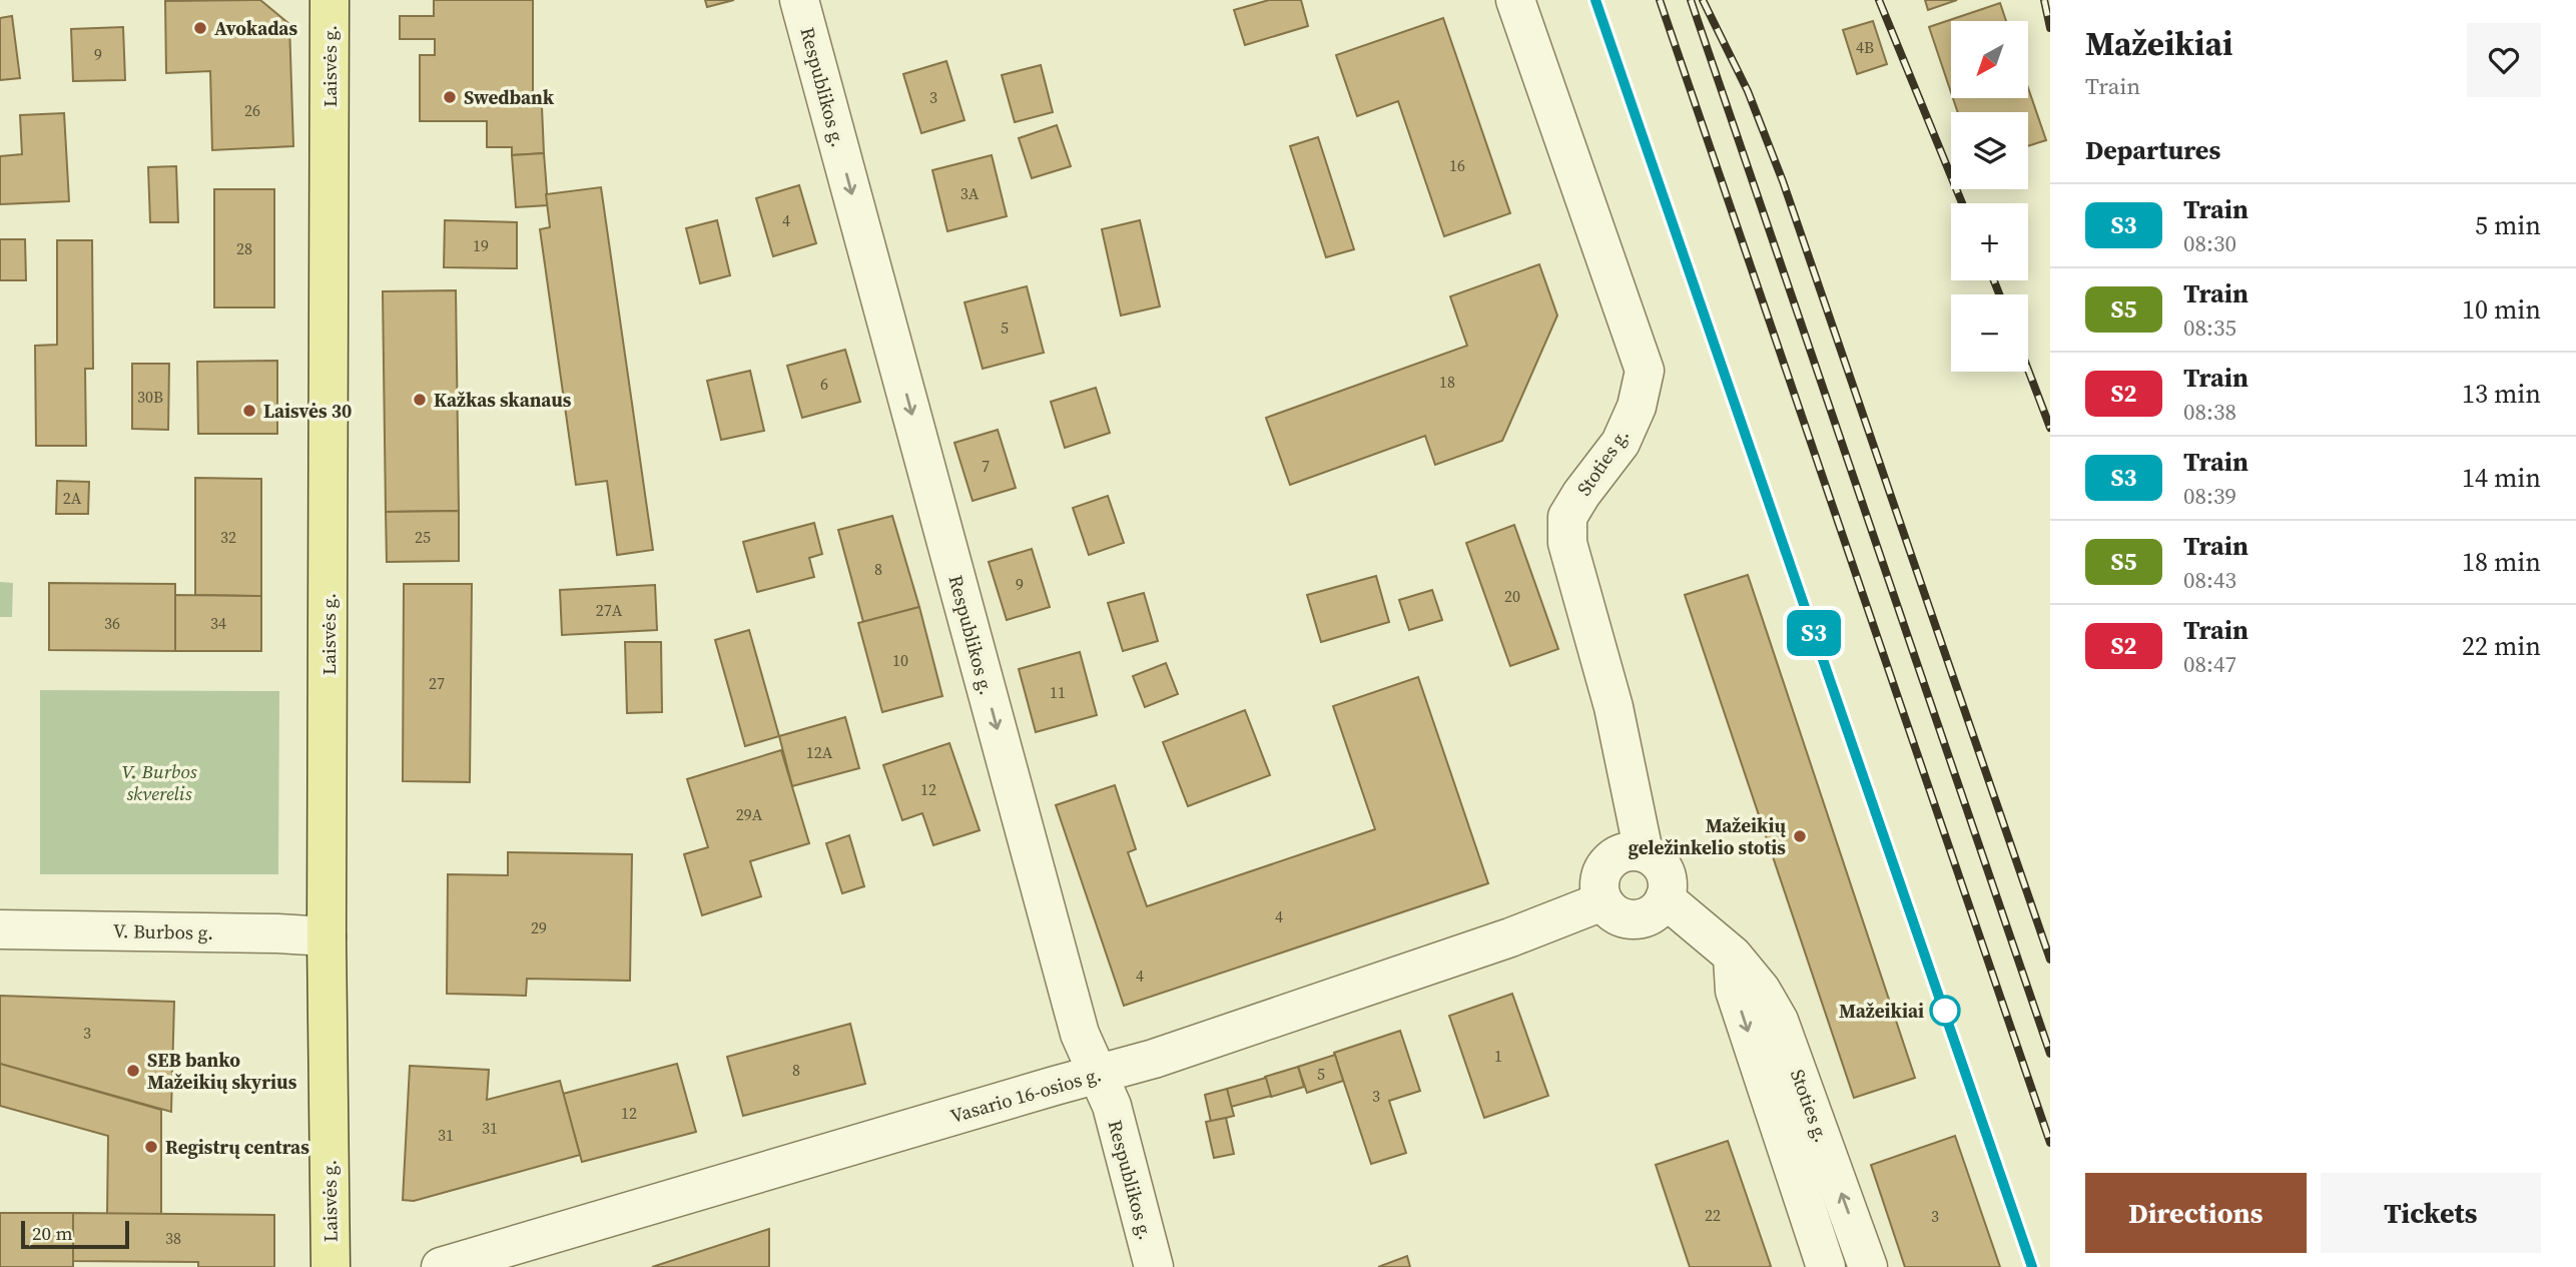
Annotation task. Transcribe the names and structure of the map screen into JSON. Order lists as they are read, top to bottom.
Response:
{
  "streets": {
    "main road": ["Laisvės g."],
    "street": [
      "Respublikos g.",
      "Stoties g.",
      "V. Burbos g.",
      "Vasario 16-osios g."
    ]
  },
  "crossings": [
    ["Laisvės g.", "V. Burbos g."],
    ["Respublikos g.", "Vasario 16-osios g."],
    ["Stoties g.", "Vasario 16-osios g."]
  ],
  "one_way": ["Respublikos g."],
  "parks": ["V. Burbos skverelis"],
  "places": [
    "Avokadas",
    "Swedbank",
    "Kažkas skanaus",
    "Laisvės 30",
    "Mažeikių geležinkelio stotis",
    "Mažeikiai",
    "SEB banko Mažeikių skyrius",
    "Registrų centras"
  ],
  "house_numbers": [
    "4B",
    "9",
    "3",
    "26",
    "16",
    "3A",
    "4",
    "19",
    "28",
    "5",
    "18",
    "6",
    "30B",
    "7",
    "2A",
    "32",
    "25",
    "8",
    "9",
    "20",
    "27A",
    "36",
    "34",
    "10",
    "27",
    "11",
    "12A",
    "12",
    "29A",
    "4",
    "29",
    "4",
    "3",
    "1",
    "8",
    "5",
    "3",
    "12",
    "31",
    "31",
    "22",
    "3",
    "38"
  ],
  "scale_bar": "20 m",
  "north": "bottom left",
  "page": {
    "on_map": "S3",
    "heading": [
      ["Mažeikiai", "Train"],
      "Departures"
    ],
    "map_buttons": ["+", "−"],
    "list": [
      {
        "mark": "S3",
        "name": "Train",
        "note": "08:30",
        "value": "5 min"
      },
      {
        "mark": "S5",
        "name": "Train",
        "note": "08:35",
        "value": "10 min"
      },
      {
        "mark": "S2",
        "name": "Train",
        "note": "08:38",
        "value": "13 min"
      },
      {
        "mark": "S3",
        "name": "Train",
        "note": "08:39",
        "value": "14 min"
      },
      {
        "mark": "S5",
        "name": "Train",
        "note": "08:43",
        "value": "18 min"
      },
      {
        "mark": "S2",
        "name": "Train",
        "note": "08:47",
        "value": "22 min"
      }
    ],
    "buttons": ["Directions", "Tickets"],
    "scale": "20 m"
  }
}
